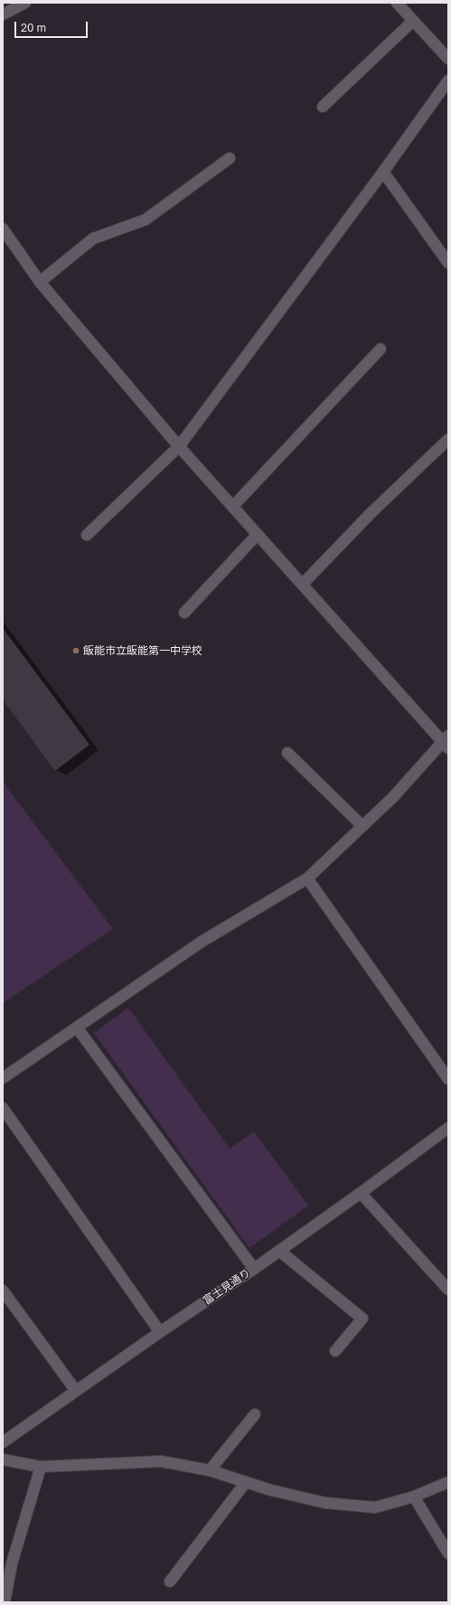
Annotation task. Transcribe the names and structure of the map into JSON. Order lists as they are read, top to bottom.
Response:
{
  "streets": {
    "street": ["富士見通り"]
  },
  "places": ["飯能市立飯能第一中学校"],
  "scale_bar": "20 m"
}
